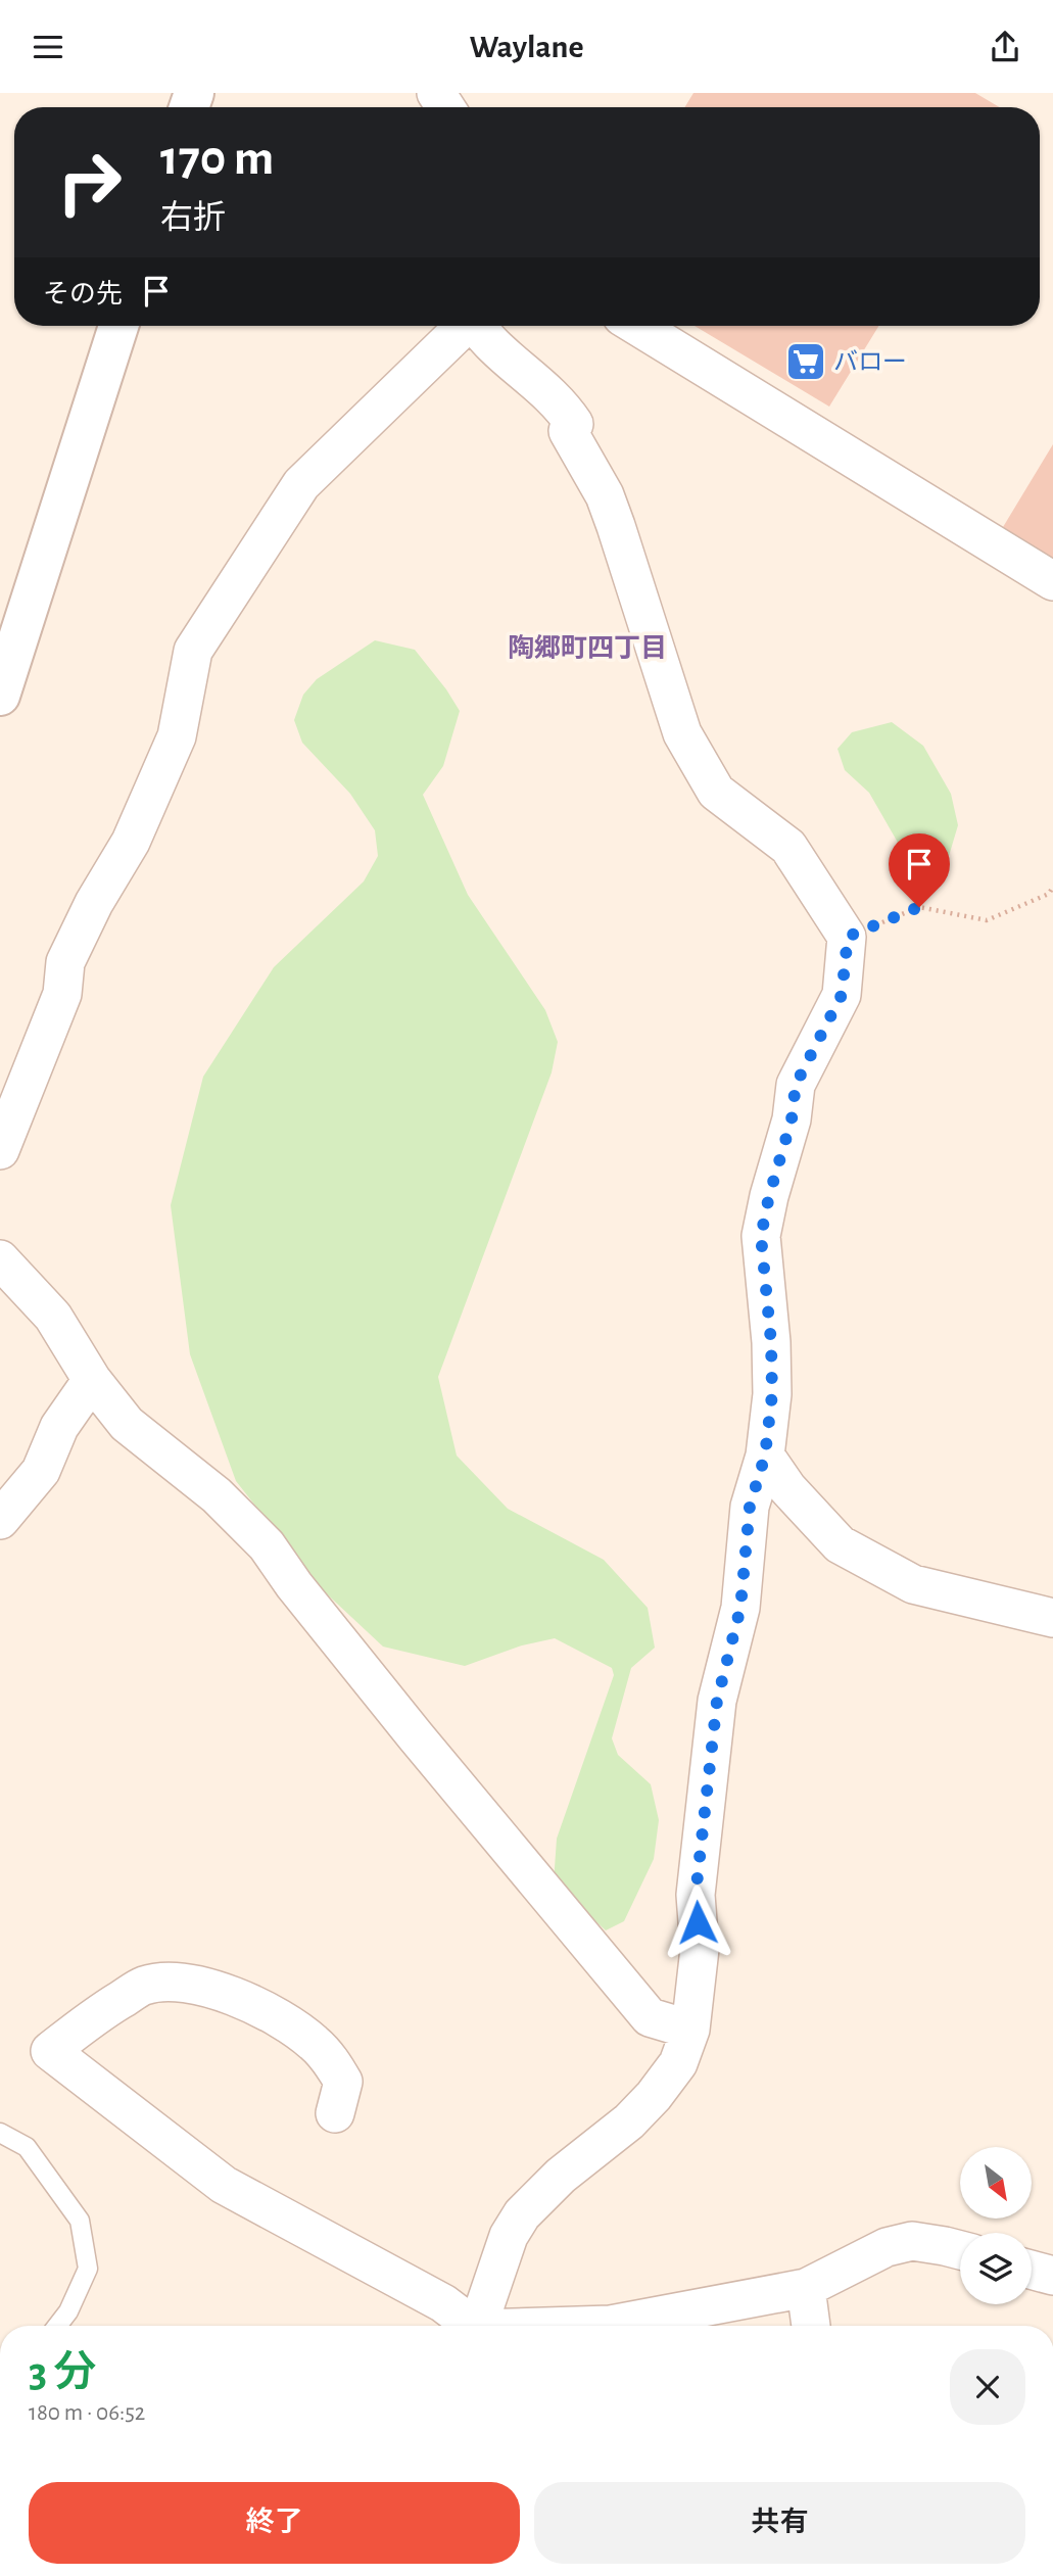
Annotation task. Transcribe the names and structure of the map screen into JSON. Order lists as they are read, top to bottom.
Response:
{
  "districts": ["陶郷町四丁目"],
  "places": {
    "supermarket": ["バロー"]
  },
  "north": "bottom right",
  "page": {
    "header": "Waylane",
    "turn": ["170 m", "右折"],
    "then": "その先",
    "heading": ["3 分", "180 m · 06:52"],
    "buttons": ["終了", "共有"]
  }
}
